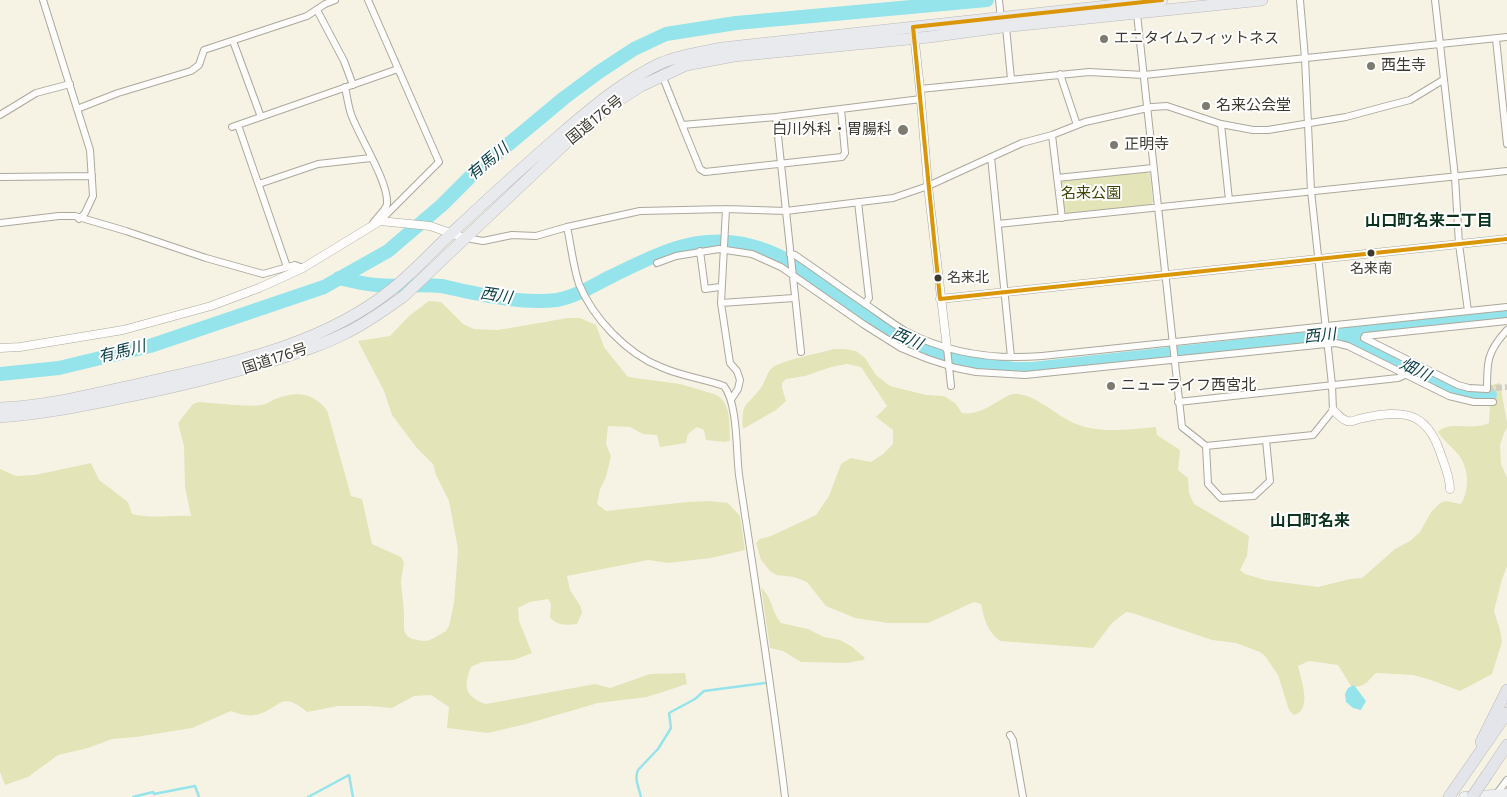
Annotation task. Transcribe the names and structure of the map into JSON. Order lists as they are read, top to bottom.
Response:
{
  "streets": {
    "highway": ["国道176号"]
  },
  "districts": ["山口町名来二丁目", "山口町名来"],
  "water": ["有馬川", "西川", "畑川"],
  "parks": ["名来公園"],
  "places": [
    "エニタイムフィットネス",
    "西生寺",
    "名来公会堂",
    "白川外科・胃腸科",
    "正明寺",
    "名来南",
    "名来北",
    "ニューライフ西宮北"
  ]
}
